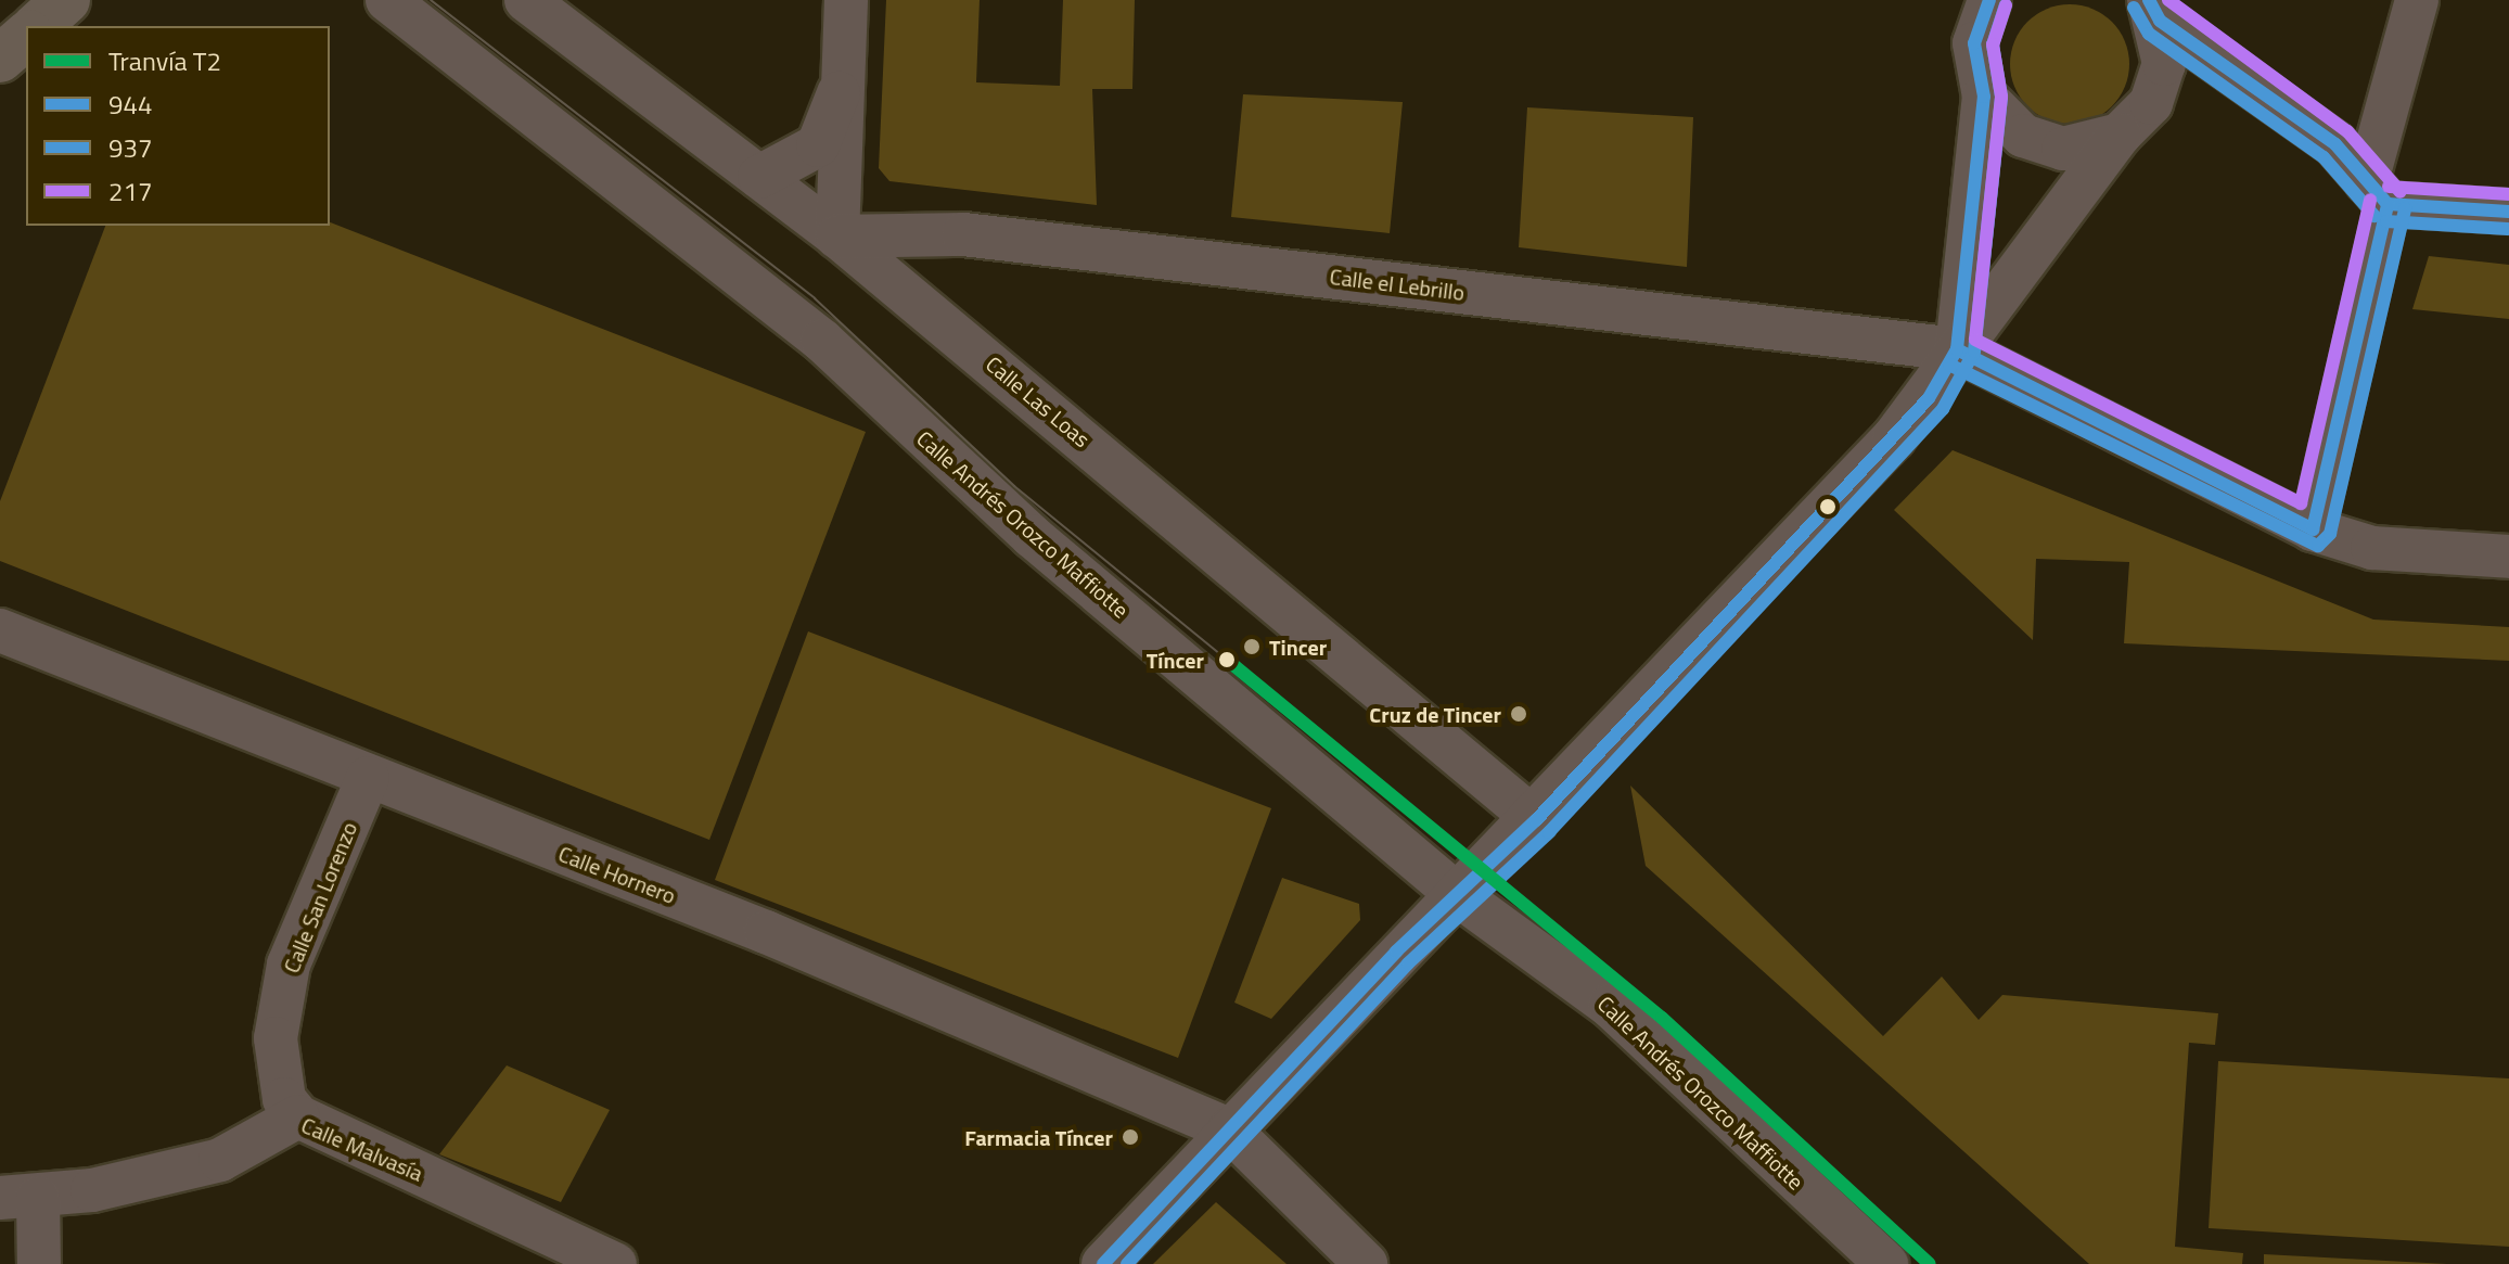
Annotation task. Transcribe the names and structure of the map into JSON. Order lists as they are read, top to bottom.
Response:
{
  "streets": {
    "street": [
      "Calle el Lebrillo",
      "Calle Las Loas",
      "Calle Andrés Orozco Maffiotte",
      "Calle Hornero",
      "Calle San Lorenzo",
      "Calle Malvasía"
    ]
  },
  "crossings": [
    ["Calle el Lebrillo", "Calle Las Loas"],
    ["Calle Hornero", "Calle San Lorenzo"],
    ["Calle San Lorenzo", "Calle Malvasía"]
  ],
  "places": [
    "Tincer",
    "Tíncer",
    "Cruz de Tincer",
    "Farmacia Tíncer"
  ],
  "lines": [
    "transit line 944",
    "transit line 217",
    "transit line 937",
    "tram line T2"
  ],
  "legend": [
    "Tranvía T2",
    "944",
    "937",
    "217"
  ]
}
